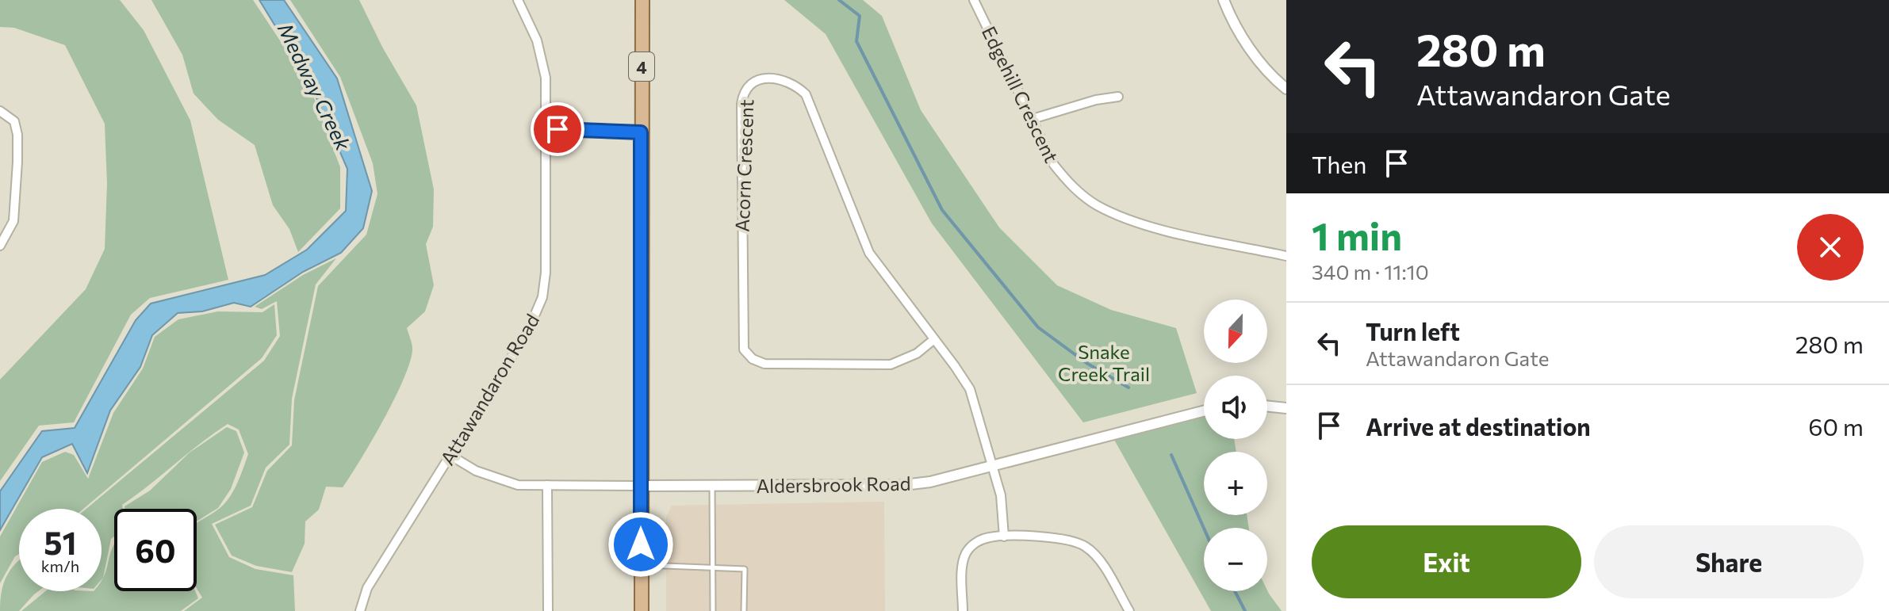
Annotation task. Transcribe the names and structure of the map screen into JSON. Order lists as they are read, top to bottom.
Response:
{
  "streets": {
    "main road": ["4"],
    "street": [
      "Edgehill Crescent",
      "Acorn Crescent",
      "Attawandaron Road",
      "Aldersbrook Road"
    ]
  },
  "crossings": [
    ["4", "Aldersbrook Road"],
    ["Acorn Crescent", "Aldersbrook Road"],
    ["Attawandaron Road", "Aldersbrook Road"]
  ],
  "water": ["Medway Creek"],
  "parks": ["Snake Creek Trail"],
  "north": "bottom",
  "page": {
    "turn": ["280 m", "Attawandaron Gate"],
    "then": "Then",
    "heading": ["1 min", "340 m · 11:10"],
    "map_buttons": ["+", "−"],
    "list": [
      {
        "name": "Turn left",
        "note": "Attawandaron Gate",
        "value": "280 m"
      },
      {
        "name": "Arrive at destination",
        "value": "60 m"
      }
    ],
    "speed": "51 km/h",
    "limit": "60",
    "buttons": ["Exit", "Share"]
  }
}
